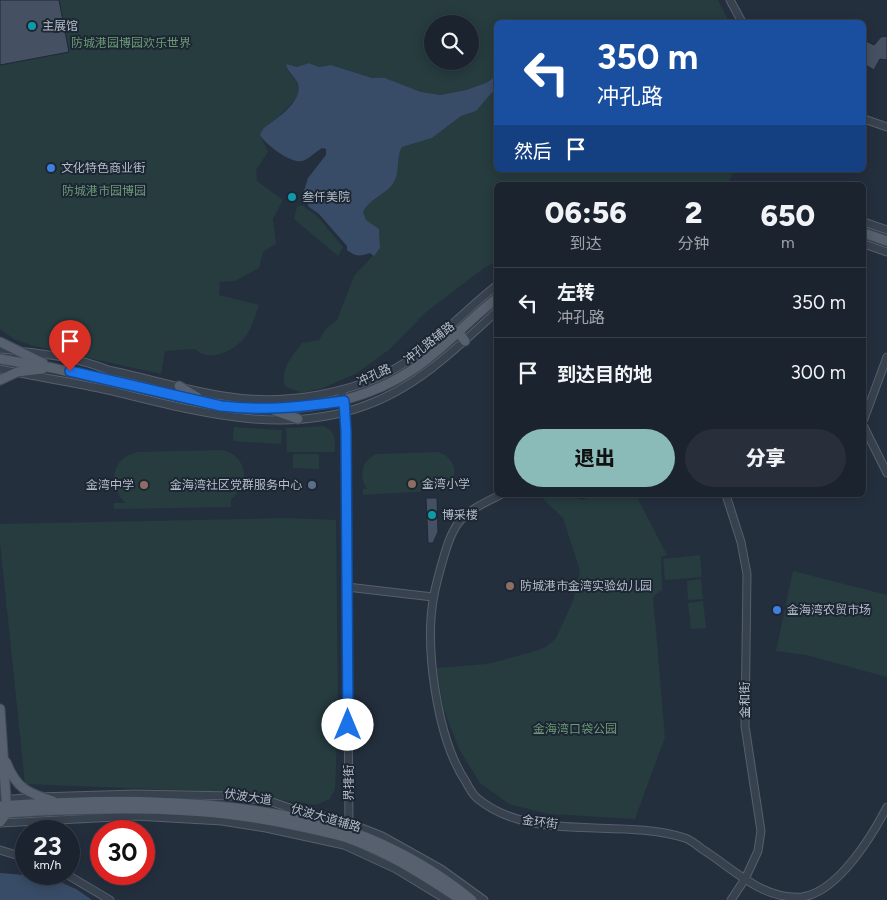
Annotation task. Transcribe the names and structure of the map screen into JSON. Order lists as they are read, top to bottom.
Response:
{
  "streets": {
    "main road": ["冲孔路", "伏波大道"],
    "street": [
      "冲孔路辅路",
      "金和街",
      "界排街",
      "伏波大道辅路",
      "金环街"
    ]
  },
  "crossings": [
    ["冲孔路辅路", "界排街"],
    ["冲孔路", "界排街"],
    ["金和街", "金环街"],
    ["界排街", "伏波大道"],
    ["界排街", "伏波大道辅路"],
    ["伏波大道", "伏波大道辅路"]
  ],
  "parks": ["防城港园博园欢乐世界", "防城港市园博园", "金海湾口袋公园"],
  "places": [
    "主展馆",
    "文化特色商业街",
    "叁仟美院",
    "金湾小学",
    "金湾中学",
    "金海湾社区党群服务中心",
    "博采楼",
    "防城港市金湾实验幼儿园",
    "金海湾农贸市场"
  ],
  "page": {
    "turn": ["350 m", "冲孔路"],
    "then": "然后",
    "eta": [
      "06:56",
      "到达",
      "2",
      "分钟",
      "650",
      "m"
    ],
    "list": [
      {
        "name": "左转",
        "note": "冲孔路",
        "value": "350 m"
      },
      {
        "name": "到达目的地",
        "value": "300 m"
      }
    ],
    "buttons": ["退出", "分享"],
    "speed": "23 km/h",
    "limit": "30"
  }
}
